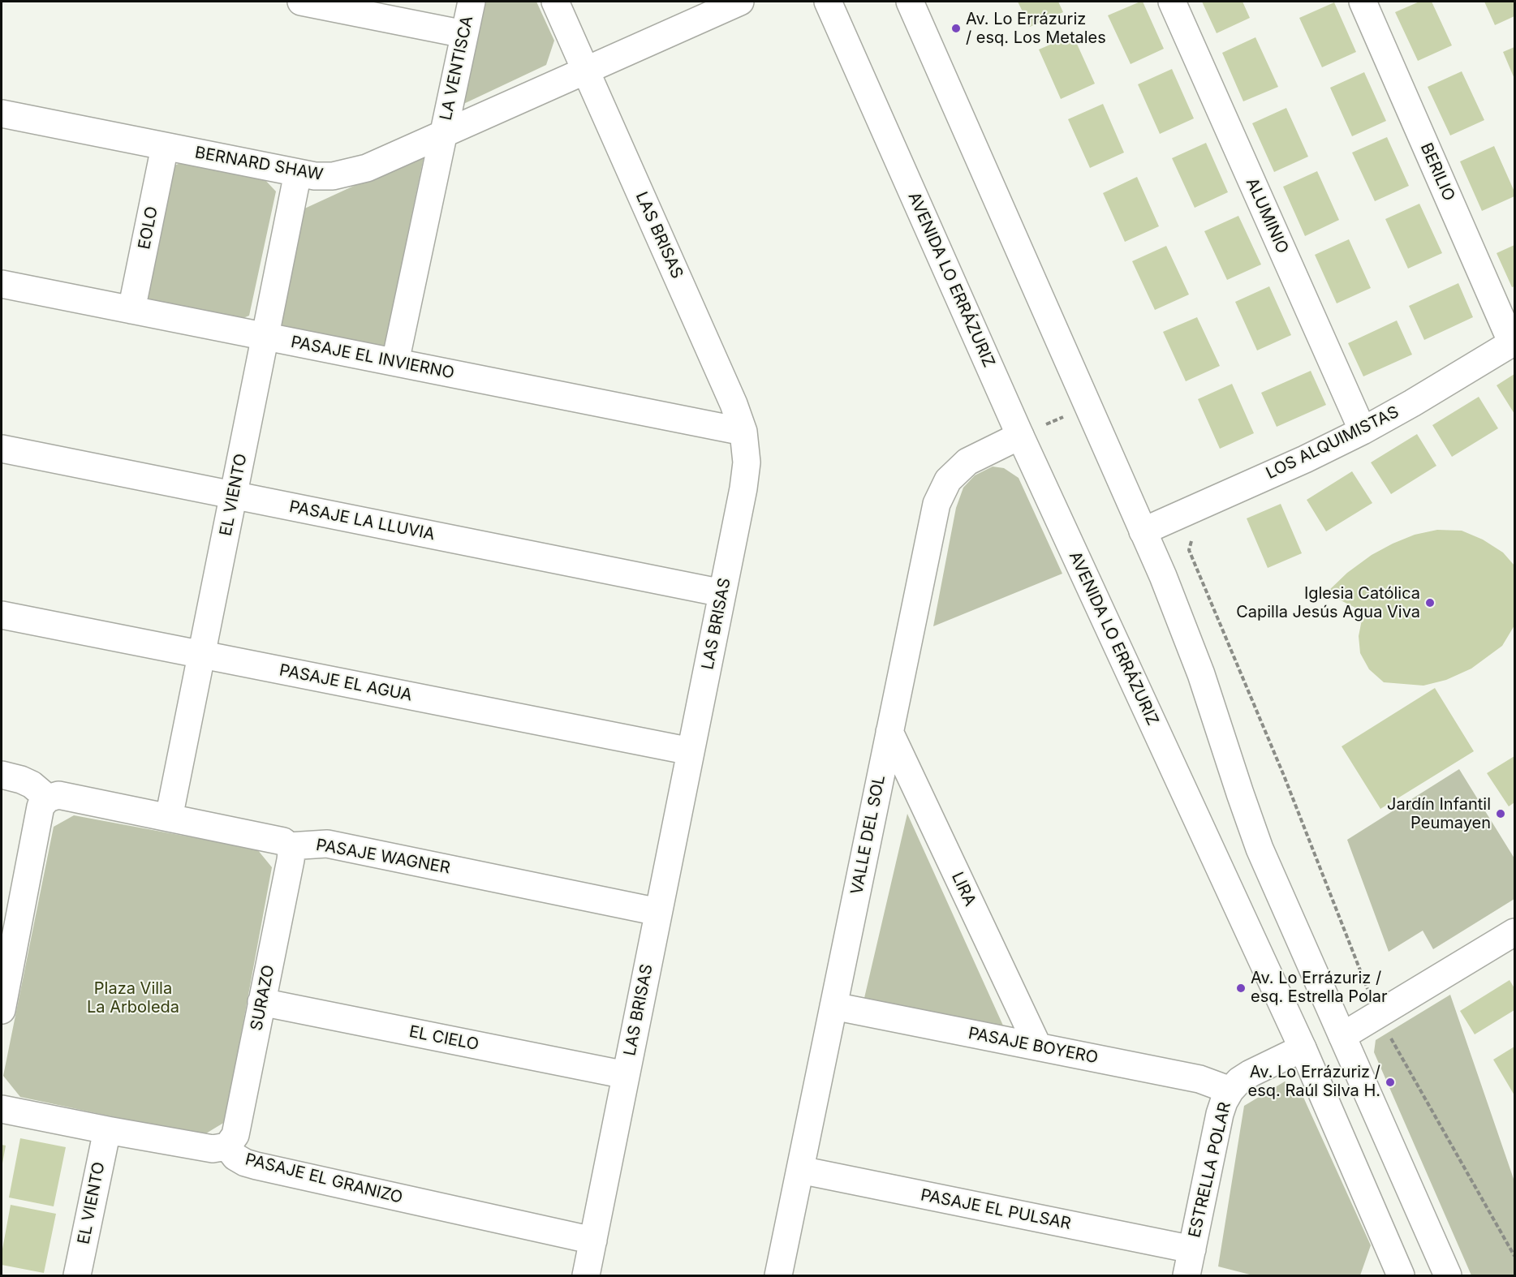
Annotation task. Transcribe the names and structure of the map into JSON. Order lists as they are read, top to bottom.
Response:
{
  "streets": {
    "street": [
      "LA VENTISCA",
      "BERNARD SHAW",
      "BERILIO",
      "ALUMINIO",
      "EOLO",
      "LAS BRISAS",
      "AVENIDA LO ERRÁZURIZ",
      "PASAJE EL INVIERNO",
      "LOS ALQUIMISTAS",
      "EL VIENTO",
      "PASAJE LA LLUVIA",
      "PASAJE EL AGUA",
      "VALLE DEL SOL",
      "PASAJE WAGNER",
      "LIRA",
      "SURAZO",
      "EL CIELO",
      "PASAJE BOYERO",
      "ESTRELLA POLAR",
      "PASAJE EL GRANIZO",
      "PASAJE EL PULSAR"
    ]
  },
  "crossings": [
    ["LA VENTISCA", "BERNARD SHAW"],
    ["LA VENTISCA", "PASAJE EL INVIERNO"],
    ["BERNARD SHAW", "EOLO"],
    ["BERNARD SHAW", "LAS BRISAS"],
    ["BERNARD SHAW", "EL VIENTO"],
    ["BERILIO", "LOS ALQUIMISTAS"],
    ["ALUMINIO", "LOS ALQUIMISTAS"],
    ["EOLO", "PASAJE EL INVIERNO"],
    ["LAS BRISAS", "PASAJE EL INVIERNO"],
    ["LAS BRISAS", "PASAJE LA LLUVIA"],
    ["LAS BRISAS", "PASAJE EL AGUA"],
    ["LAS BRISAS", "PASAJE WAGNER"],
    ["LAS BRISAS", "EL CIELO"],
    ["LAS BRISAS", "PASAJE EL GRANIZO"],
    ["AVENIDA LO ERRÁZURIZ", "VALLE DEL SOL"],
    ["AVENIDA LO ERRÁZURIZ", "ESTRELLA POLAR"],
    ["PASAJE EL INVIERNO", "EL VIENTO"],
    ["EL VIENTO", "PASAJE LA LLUVIA"],
    ["EL VIENTO", "PASAJE EL AGUA"],
    ["EL VIENTO", "PASAJE WAGNER"],
    ["EL VIENTO", "PASAJE EL GRANIZO"],
    ["VALLE DEL SOL", "LIRA"],
    ["VALLE DEL SOL", "PASAJE BOYERO"],
    ["VALLE DEL SOL", "PASAJE EL PULSAR"],
    ["PASAJE WAGNER", "SURAZO"],
    ["LIRA", "PASAJE BOYERO"],
    ["SURAZO", "EL CIELO"],
    ["SURAZO", "PASAJE EL GRANIZO"],
    ["PASAJE BOYERO", "ESTRELLA POLAR"],
    ["ESTRELLA POLAR", "PASAJE EL PULSAR"]
  ],
  "parks": ["Plaza Villa La Arboleda"],
  "places": [
    "Av. Lo Errázuriz / esq. Los Metales",
    "Iglesia Católica Capilla Jesús Agua Viva",
    "Jardín Infantil Peumayen",
    "Av. Lo Errázuriz / esq. Estrella Polar",
    "Av. Lo Errázuriz / esq. Raúl Silva H."
  ]
}
